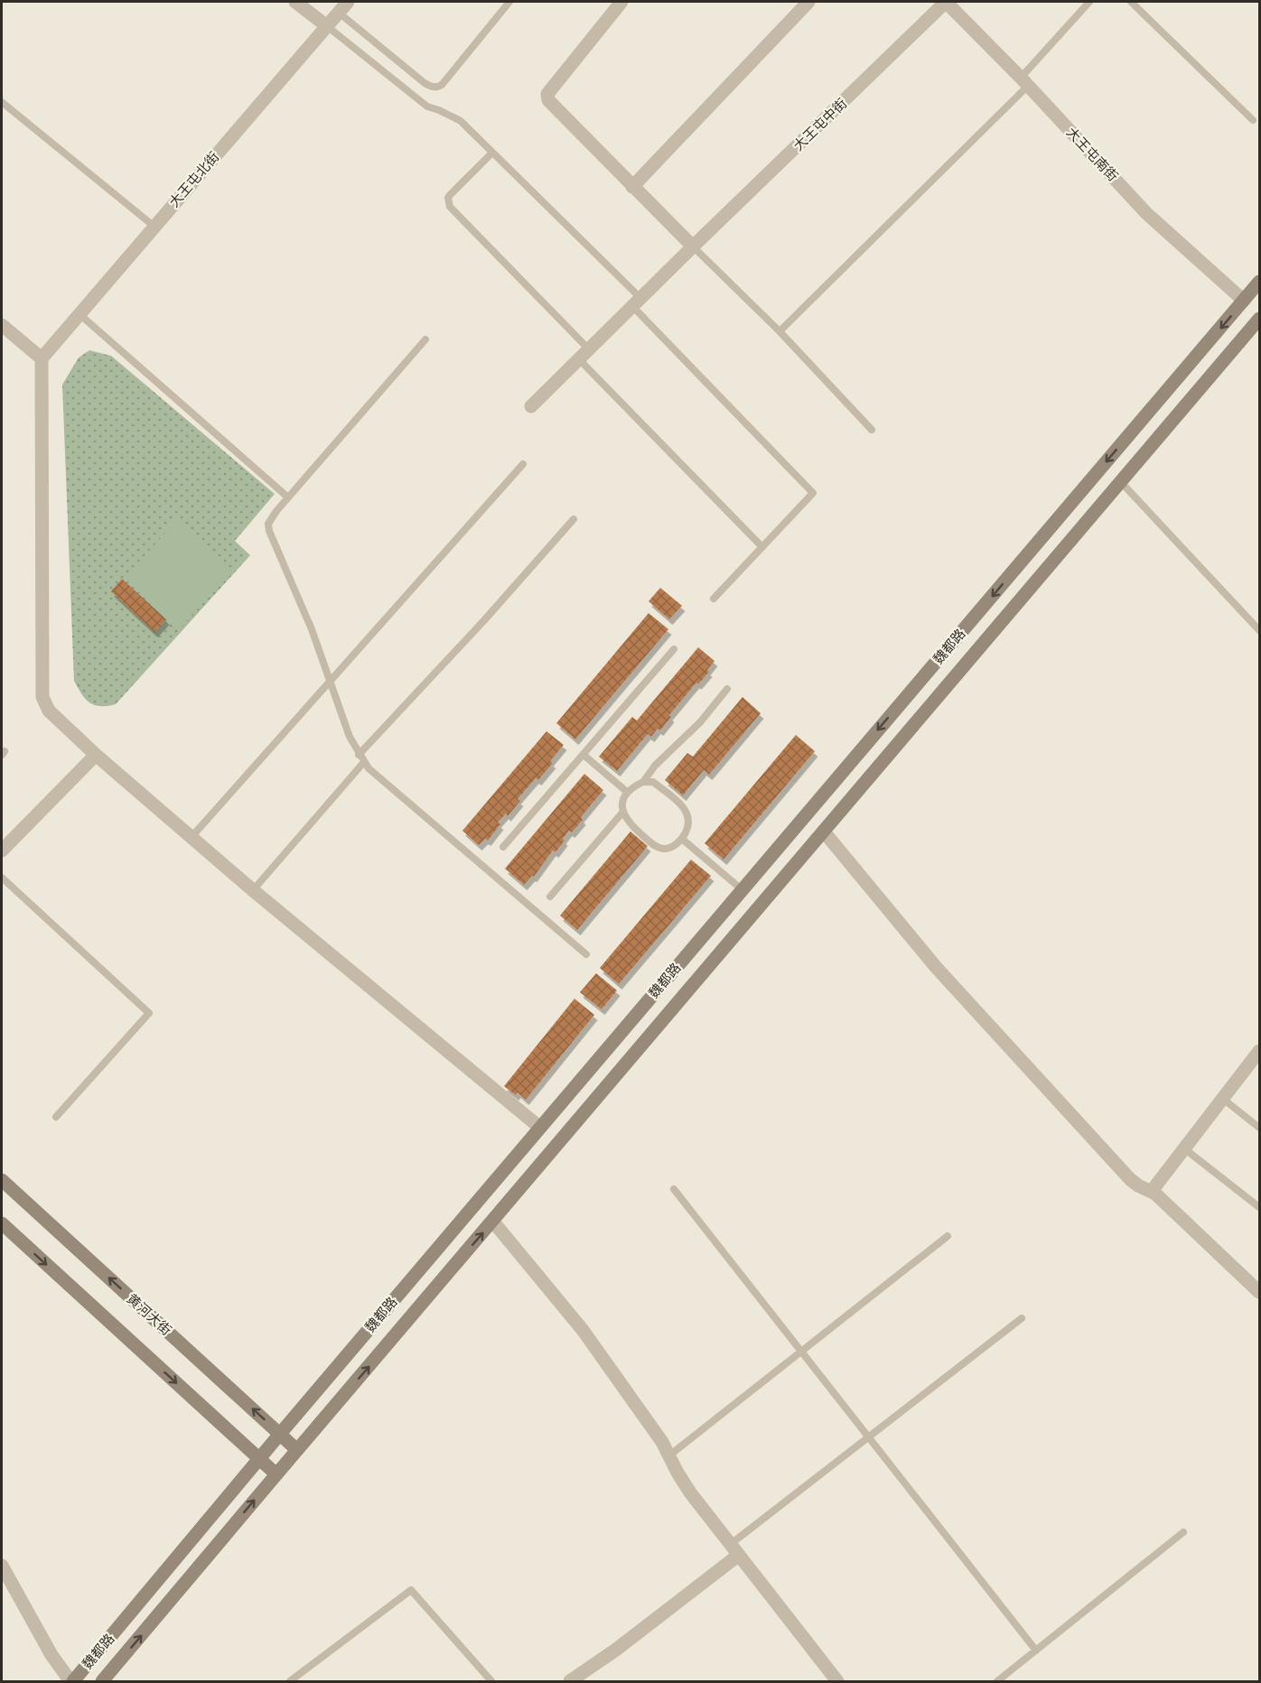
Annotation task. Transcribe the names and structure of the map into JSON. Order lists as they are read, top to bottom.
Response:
{
  "streets": {
    "main road": ["魏都路", "黄河大街"],
    "street": ["大王屯中街", "大王屯南街", "大王屯北街"]
  },
  "crossings": [
    ["大王屯中街", "大王屯南街"],
    ["大王屯南街", "魏都路"],
    ["魏都路", "黄河大街"]
  ]
}
